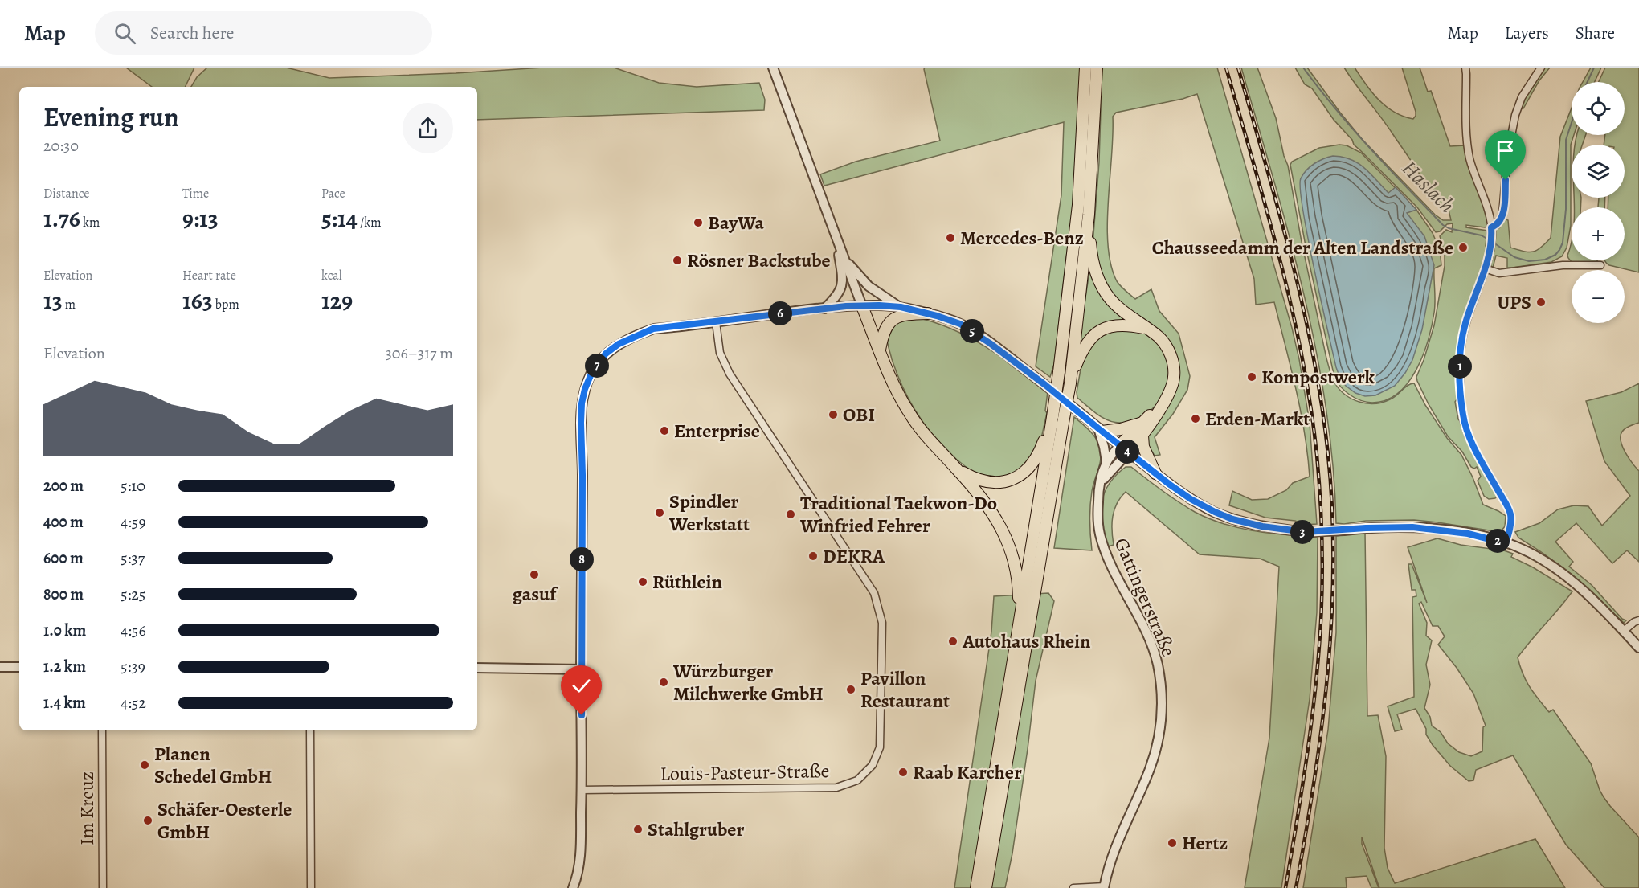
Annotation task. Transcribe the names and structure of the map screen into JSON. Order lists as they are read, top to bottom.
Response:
{
  "streets": {
    "street": ["Gattingerstraße", "Louis-Pasteur-Straße", "Im Kreuz"]
  },
  "water": ["Haslach"],
  "places": [
    "BayWa",
    "Mercedes-Benz",
    "Chausseedamm der Alten Landstraße",
    "Rösner Backstube",
    "UPS",
    "Kompostwerk",
    "OBI",
    "Erden-Markt",
    "Enterprise",
    "Spindler Werkstatt",
    "Traditional Taekwon-Do Winfried Fehrer",
    "DEKRA",
    "gasuf",
    "Rüthlein",
    "Autohaus Rhein",
    "Würzburger Milchwerke GmbH",
    "Pavillon Restaurant",
    "Planen Schedel GmbH",
    "Raab Karcher",
    "Schäfer-Oesterle GmbH",
    "Stahlgruber",
    "Hertz"
  ],
  "page": {
    "header": "Map",
    "search": "Search here",
    "nav": ["Map", "Layers", "Share"],
    "map_buttons": ["+", "−"],
    "heading": ["Evening run", "20:30"],
    "stats": [
      ["Distance", "1.76 km"],
      ["Time", "9:13"],
      ["Pace", "5:14 /km"],
      ["Elevation", "13 m"],
      ["Heart rate", "163 bpm"],
      ["kcal", "129"]
    ],
    "pins": [
      "6",
      "5",
      "7",
      "1",
      "4",
      "3",
      "2",
      "8"
    ],
    "chart": ["Elevation", "306–317 m"],
    "list": [
      {
        "name": "200 m",
        "note": "5:10"
      },
      {
        "name": "400 m",
        "note": "4:59"
      },
      {
        "name": "600 m",
        "note": "5:37"
      },
      {
        "name": "800 m",
        "note": "5:25"
      },
      {
        "name": "1.0 km",
        "note": "4:56"
      },
      {
        "name": "1.2 km",
        "note": "5:39"
      },
      {
        "name": "1.4 km",
        "note": "4:52"
      }
    ]
  }
}
